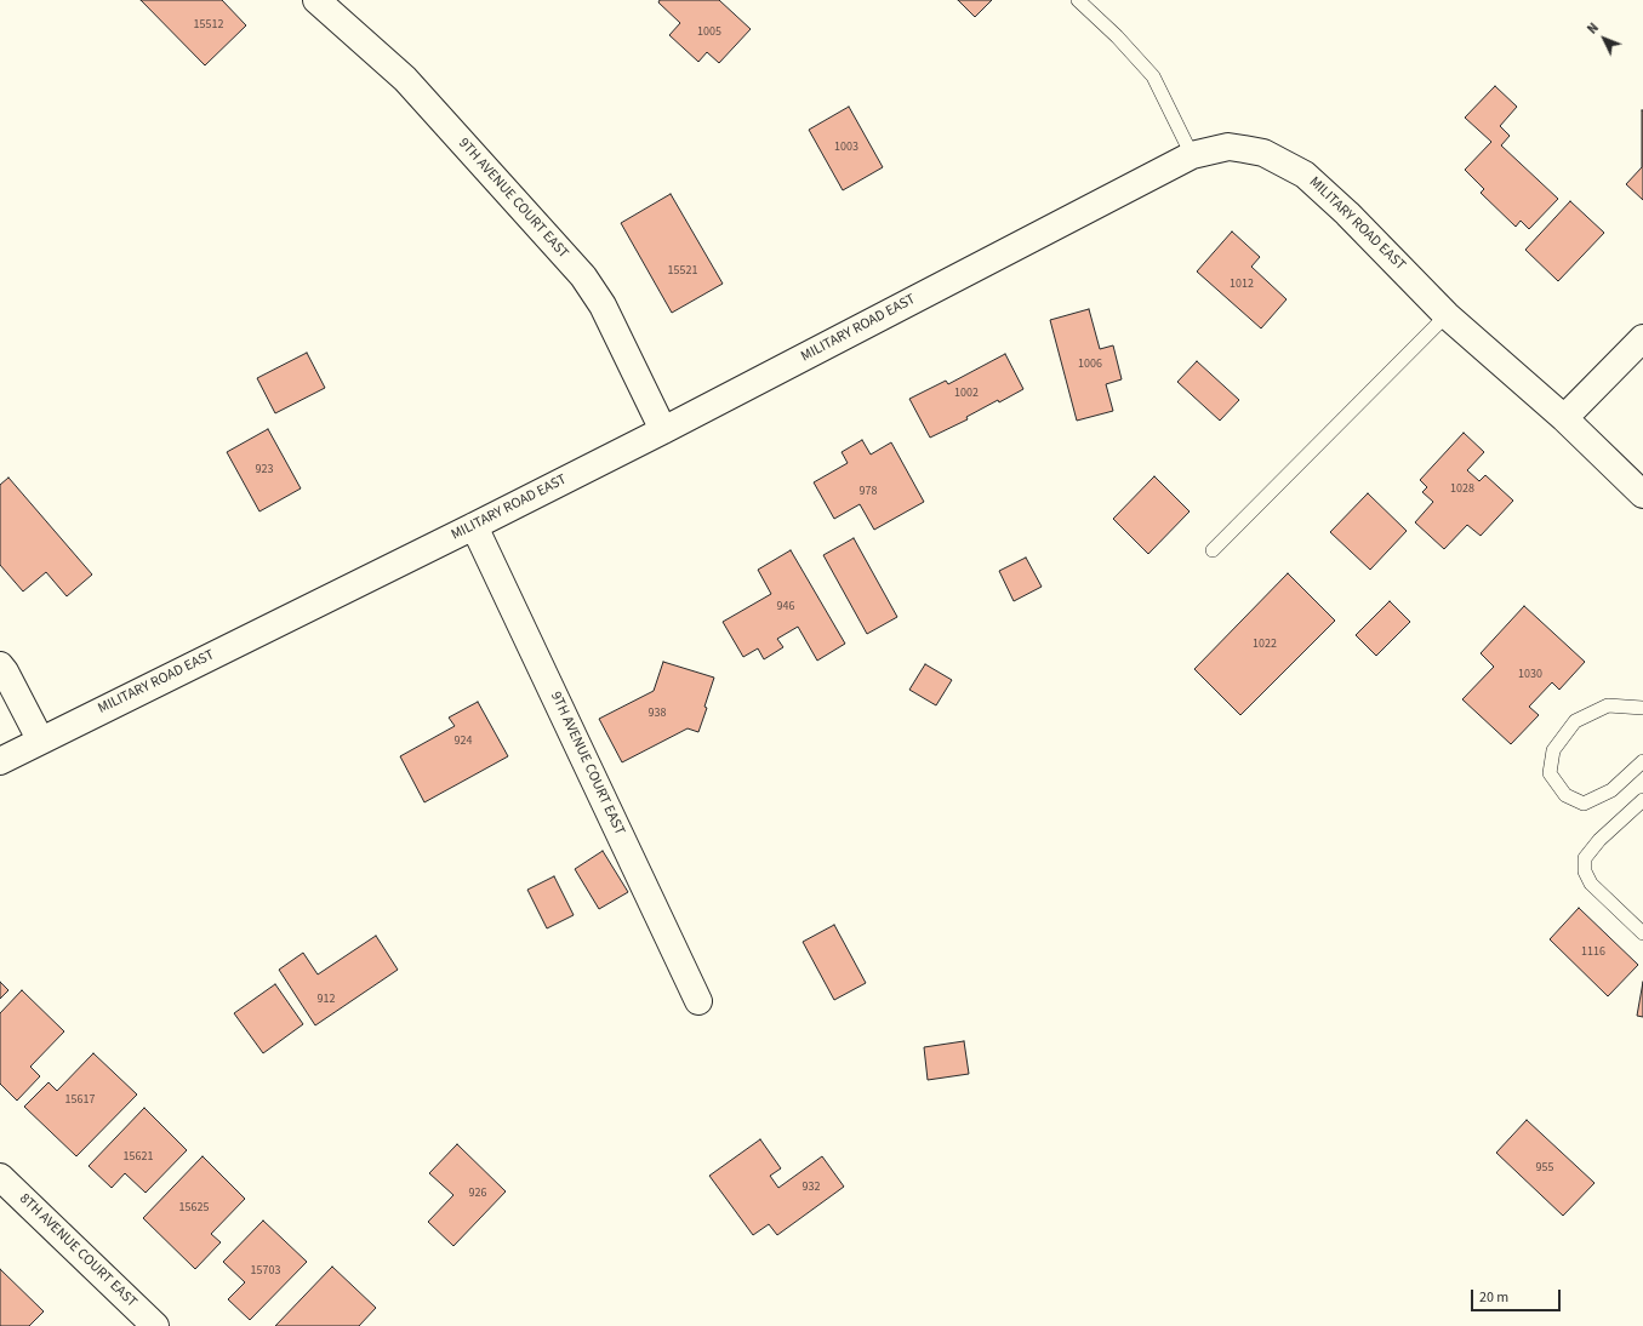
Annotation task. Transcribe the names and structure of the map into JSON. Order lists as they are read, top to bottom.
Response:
{
  "streets": {
    "street": ["9TH AVENUE COURT EAST", "MILITARY ROAD EAST", "8TH AVENUE COURT EAST"]
  },
  "crossings": [
    ["9TH AVENUE COURT EAST", "MILITARY ROAD EAST"]
  ],
  "house_numbers": [
    "15512",
    "1005",
    "1003",
    "15521",
    "1012",
    "1006",
    "1002",
    "923",
    "1028",
    "978",
    "946",
    "1022",
    "1030",
    "938",
    "924",
    "1116",
    "912",
    "15617",
    "15621",
    "955",
    "932",
    "926",
    "15625",
    "15703"
  ],
  "scale_bar": "20 m",
  "north": "top left"
}
